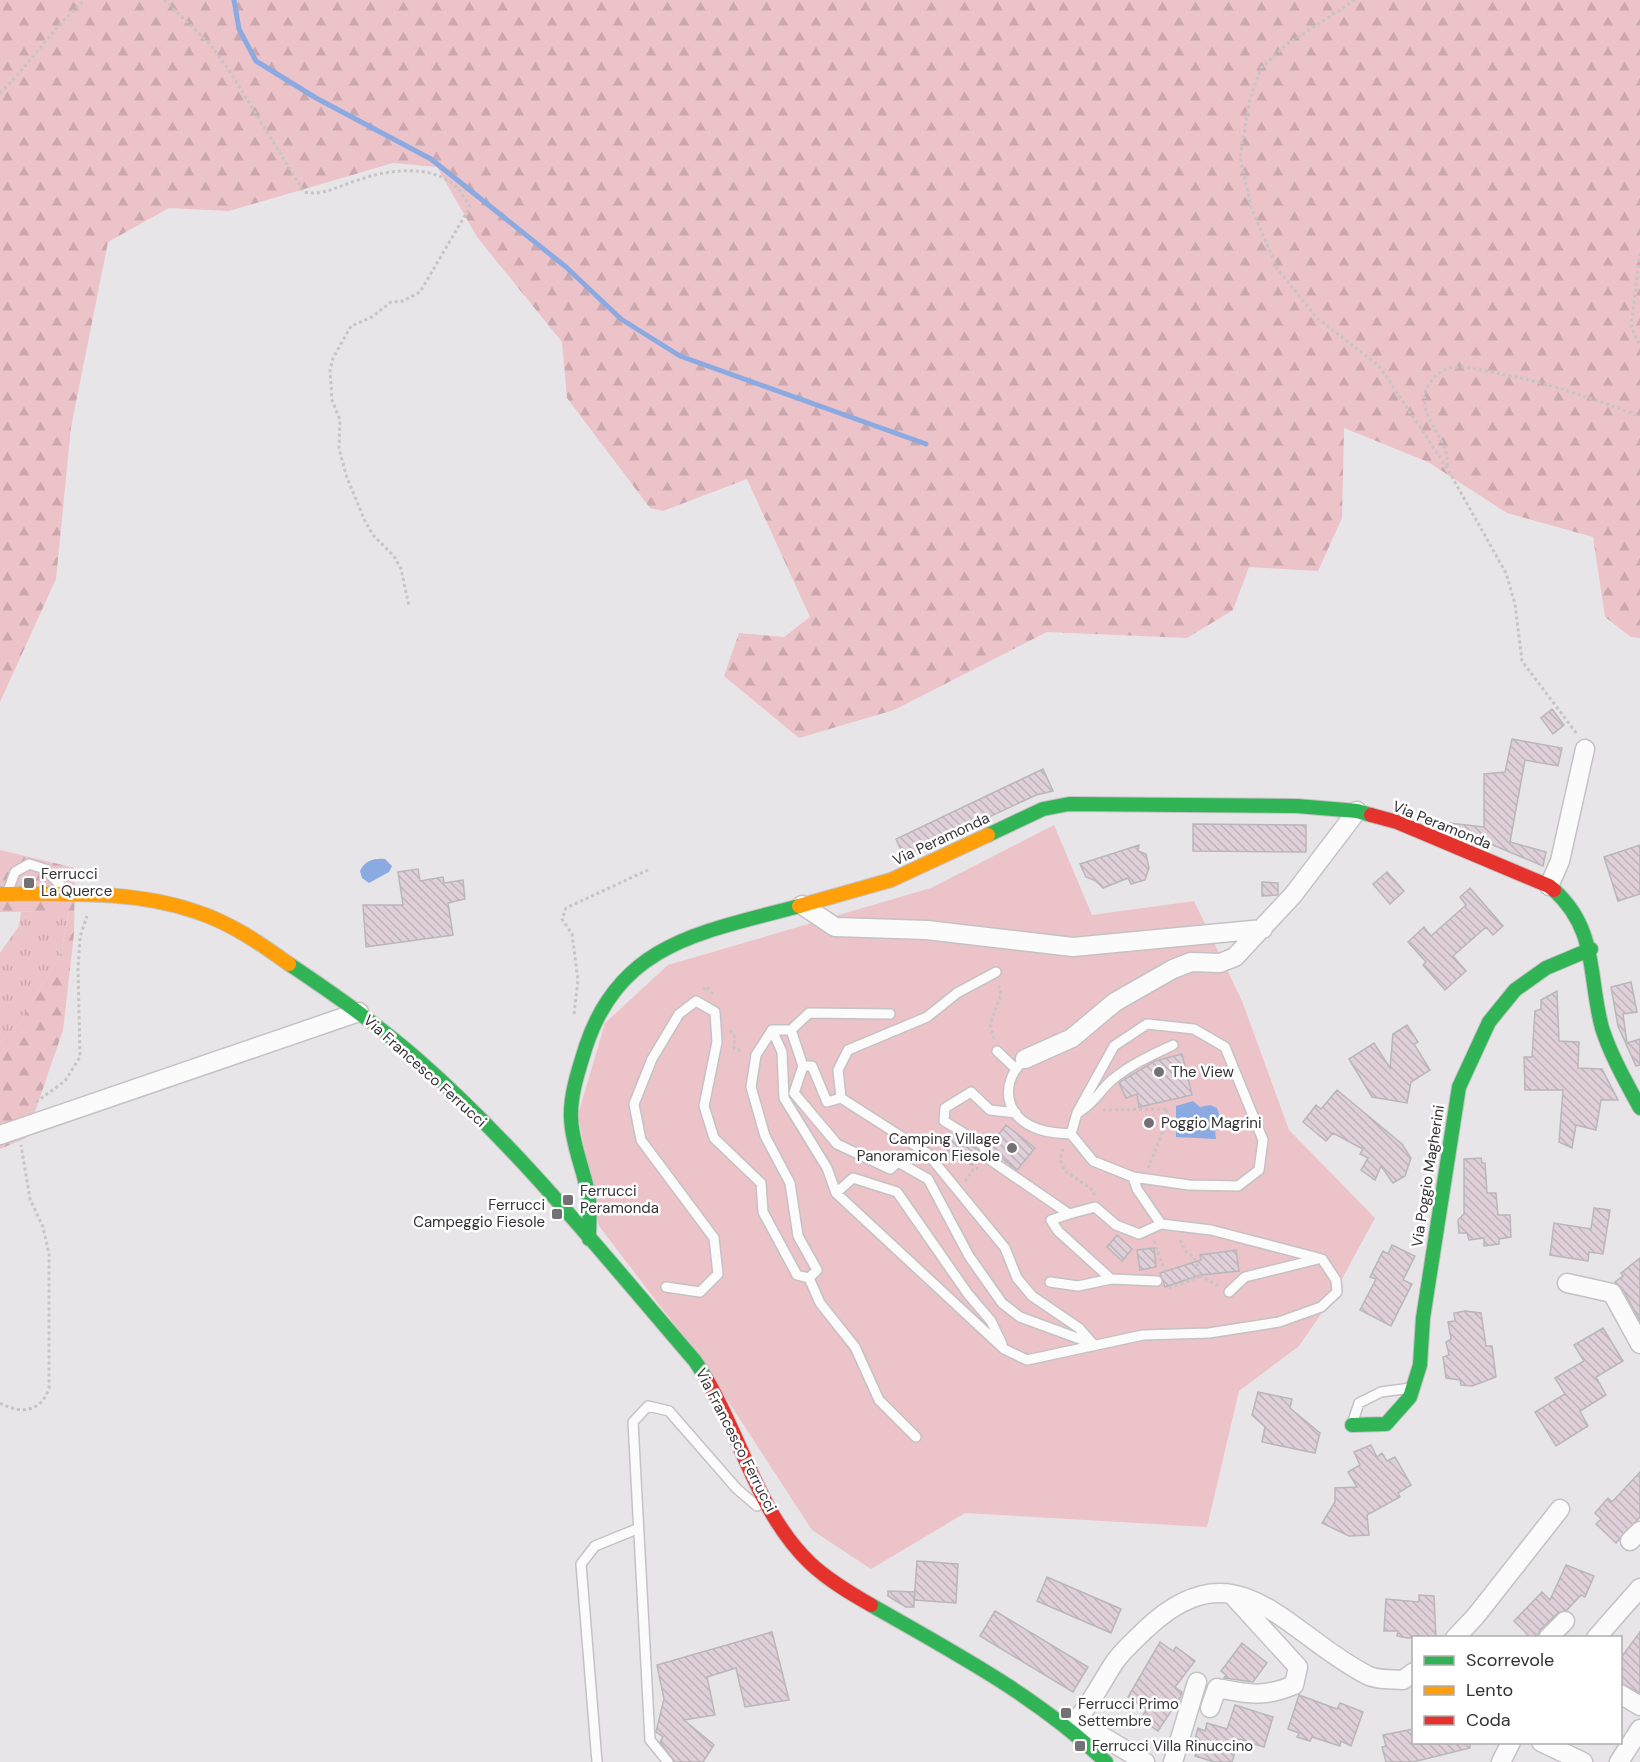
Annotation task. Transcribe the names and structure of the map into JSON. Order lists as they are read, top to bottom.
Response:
{
  "streets": {
    "street": ["Via Peramonda", "Via Francesco Ferrucci", "Via Poggio Magherini"]
  },
  "crossings": [
    ["Via Peramonda", "Via Francesco Ferrucci"]
  ],
  "places": {
    "transit": [
      "Ferrucci La Querce",
      "Ferrucci Peramonda",
      "Ferrucci Campeggio Fiesole",
      "Ferrucci Primo Settembre",
      "Ferrucci Villa Rinuccino"
    ],
    "other": ["The View", "Poggio Magrini", "Camping Village Panoramicon Fiesole"]
  },
  "legend": ["Scorrevole", "Lento", "Coda"]
}
